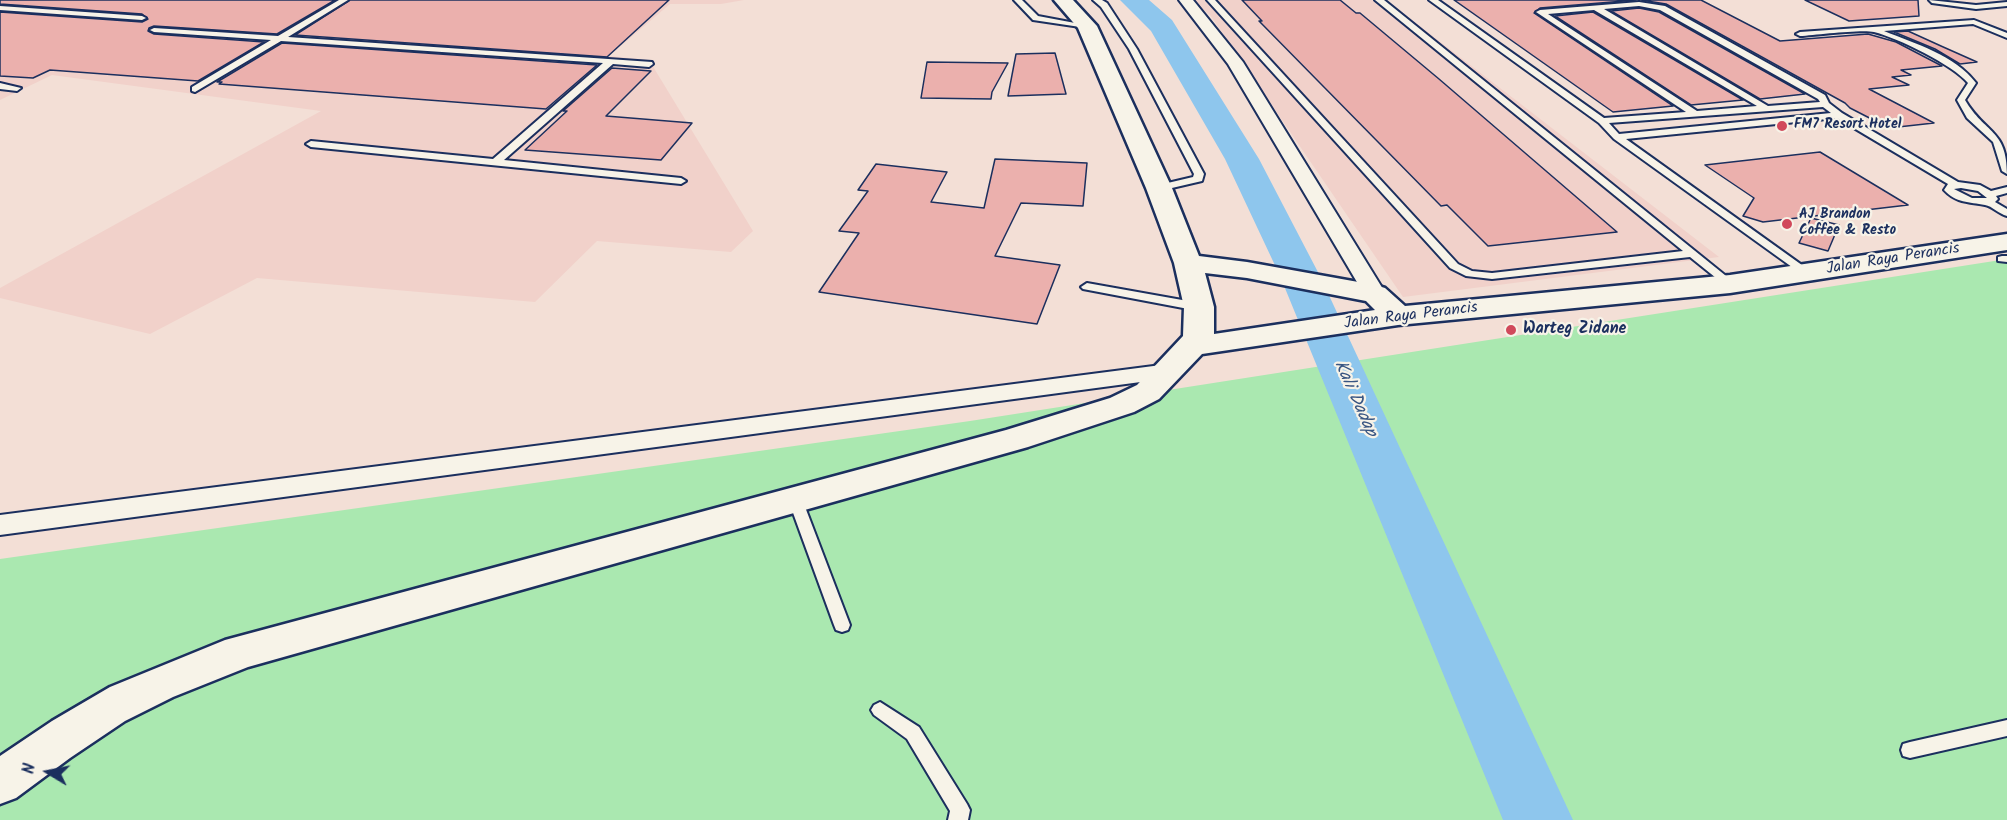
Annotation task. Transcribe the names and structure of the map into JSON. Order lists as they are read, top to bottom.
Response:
{
  "streets": {
    "street": ["Jalan Raya Perancis"]
  },
  "water": ["Kali Dadap"],
  "places": ["FM7 Resort Hotel", "AJ Brandon Coffee & Resto", "Warteg Zidane"],
  "north": "left"
}
